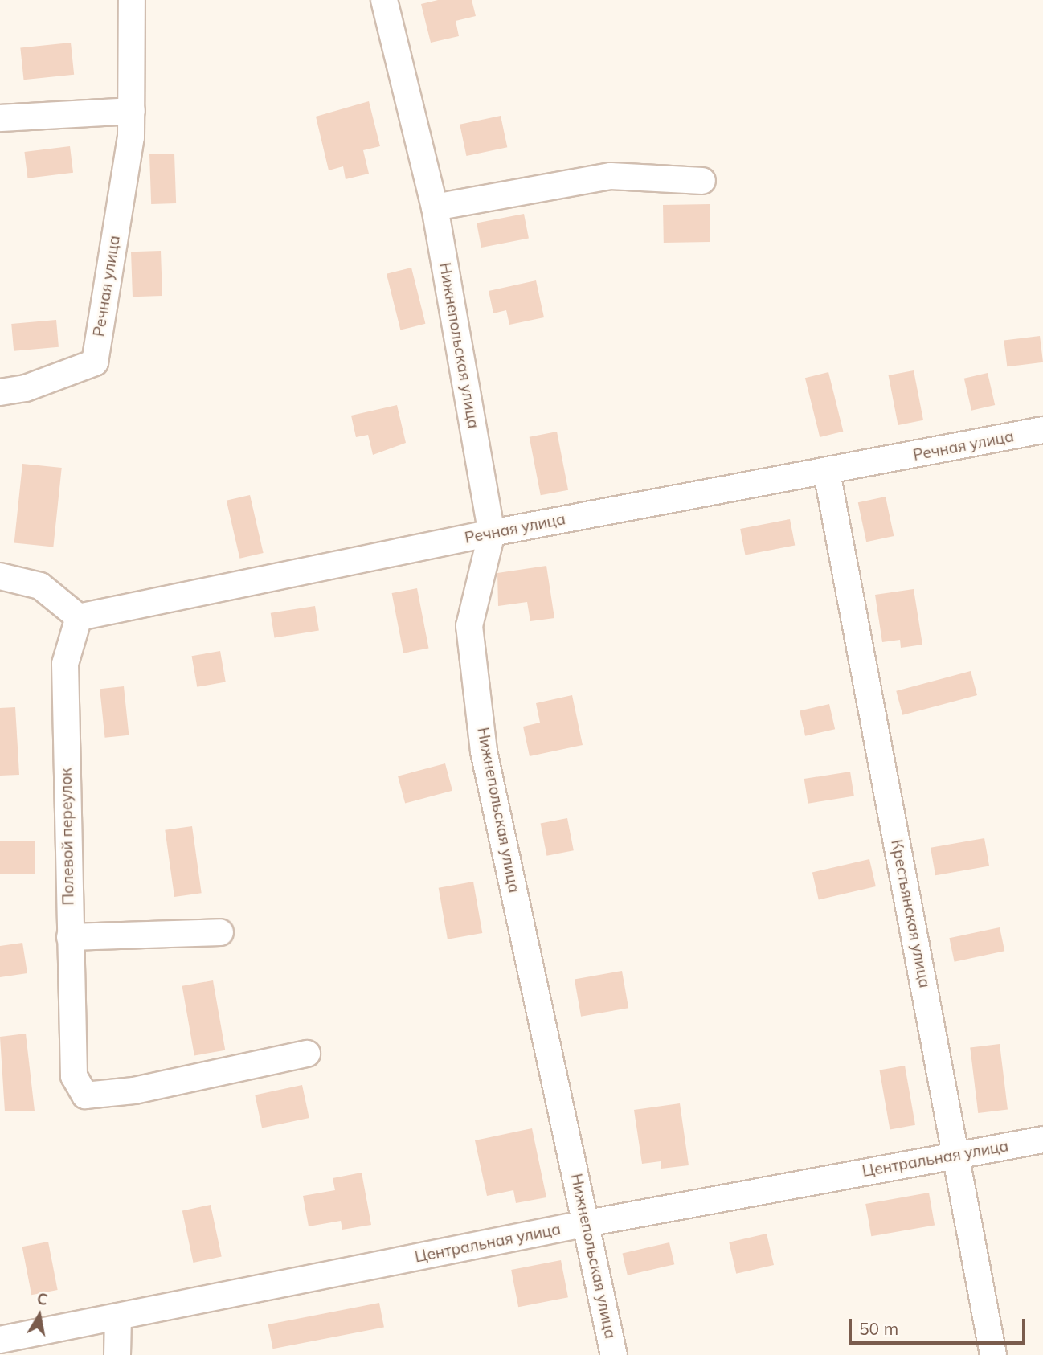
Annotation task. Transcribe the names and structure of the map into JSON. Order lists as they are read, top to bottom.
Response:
{
  "streets": {
    "street": [
      "Речная улица",
      "Нижнепольская улица",
      "Полевой переулок",
      "Крестьянская улица",
      "Центральная улица"
    ]
  },
  "crossings": [
    ["Речная улица", "Нижнепольская улица"],
    ["Речная улица", "Полевой переулок"],
    ["Речная улица", "Крестьянская улица"],
    ["Нижнепольская улица", "Центральная улица"],
    ["Крестьянская улица", "Центральная улица"]
  ],
  "scale_bar": "50 m",
  "north": "top"
}
